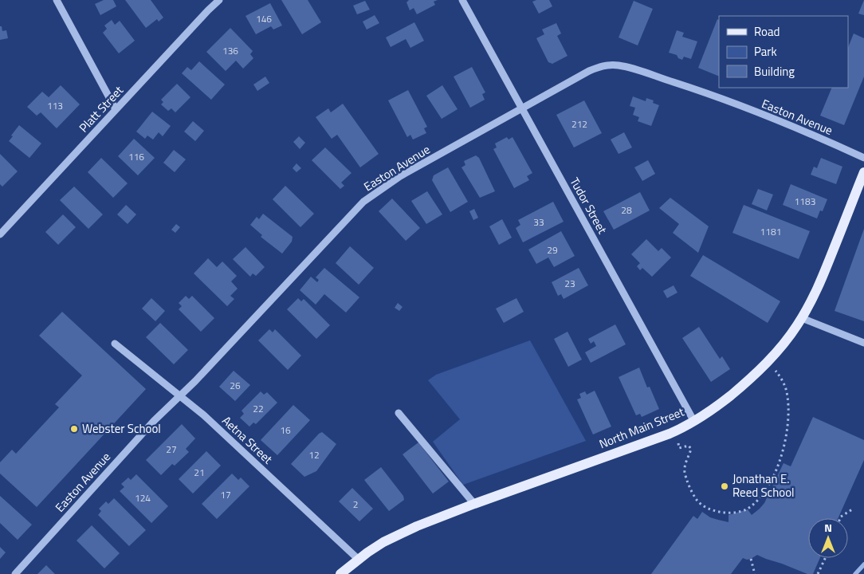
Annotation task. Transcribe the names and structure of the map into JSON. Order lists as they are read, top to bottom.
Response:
{
  "streets": {
    "main road": ["North Main Street"],
    "street": [
      "Platt Street",
      "Easton Avenue",
      "Tudor Street",
      "Aetna Street"
    ]
  },
  "crossings": [
    ["Easton Avenue", "Tudor Street"],
    ["Easton Avenue", "Aetna Street"],
    ["Tudor Street", "North Main Street"],
    ["North Main Street", "Aetna Street"]
  ],
  "places": ["Webster School", "Jonathan E. Reed School"],
  "house_numbers": [
    "146",
    "136",
    "113",
    "212",
    "116",
    "1183",
    "28",
    "33",
    "1181",
    "29",
    "23",
    "26",
    "22",
    "16",
    "27",
    "12",
    "21",
    "17",
    "124",
    "2"
  ],
  "legend": ["Road", "Park", "Building"],
  "north": "top"
}
